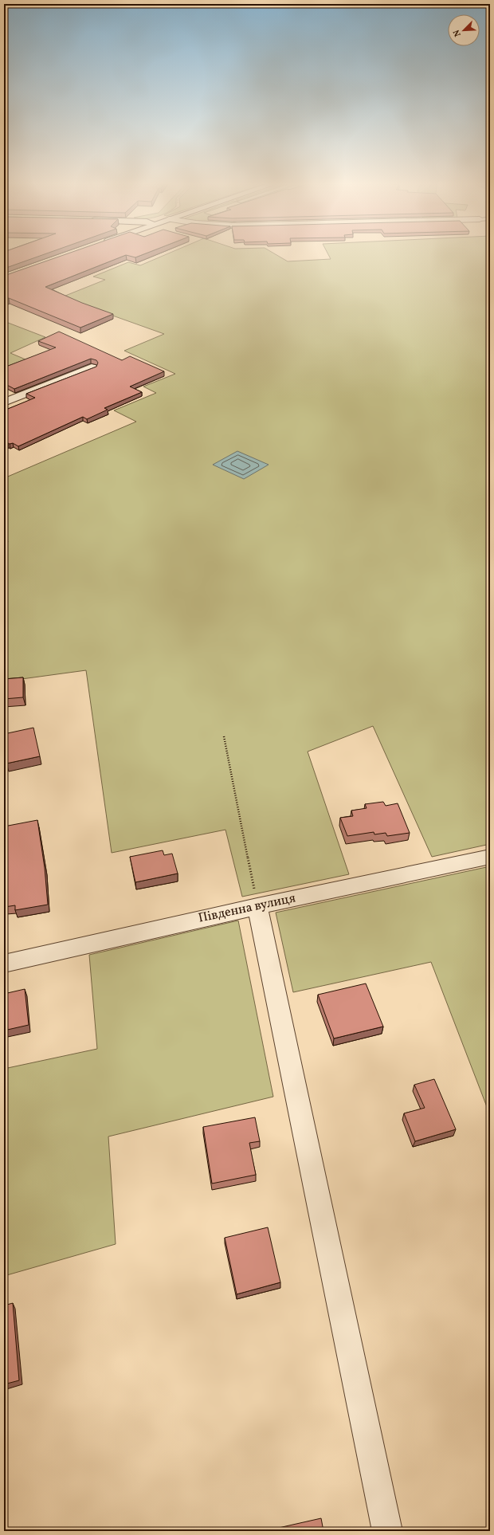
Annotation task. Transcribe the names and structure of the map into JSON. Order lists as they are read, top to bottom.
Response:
{
  "streets": {
    "street": ["Південна вулиця"]
  },
  "north": "bottom left"
}
